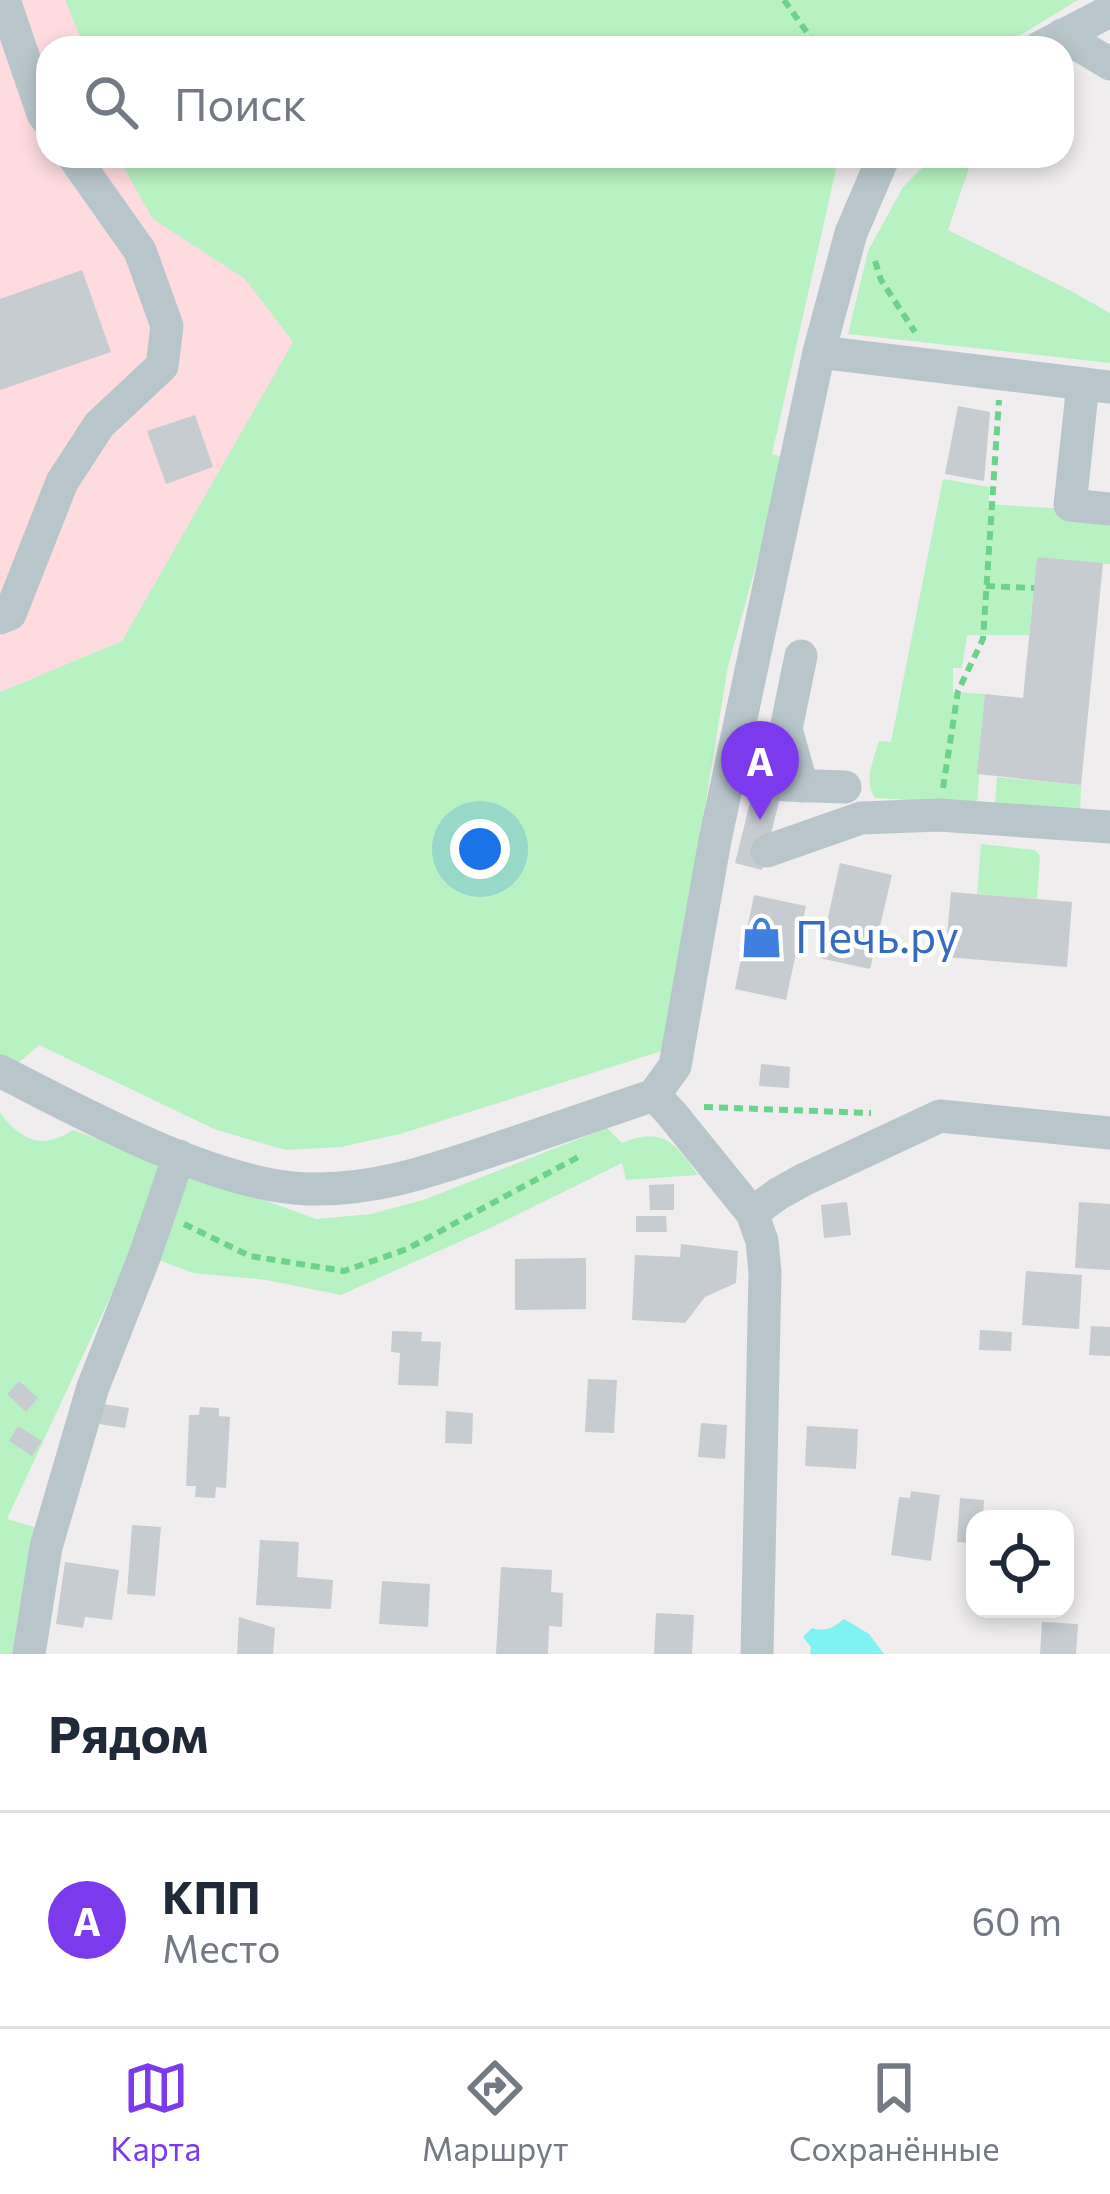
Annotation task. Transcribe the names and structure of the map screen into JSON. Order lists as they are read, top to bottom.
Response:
{
  "places": {
    "shop": ["Печь.ру"]
  },
  "page": {
    "search": "Поиск",
    "pins": "A",
    "heading": "Рядом",
    "list": [
      {
        "mark": "A",
        "name": "КПП",
        "note": "Место",
        "value": "60 m"
      }
    ],
    "nav": ["Карта", "Маршрут", "Сохранённые"]
  }
}
